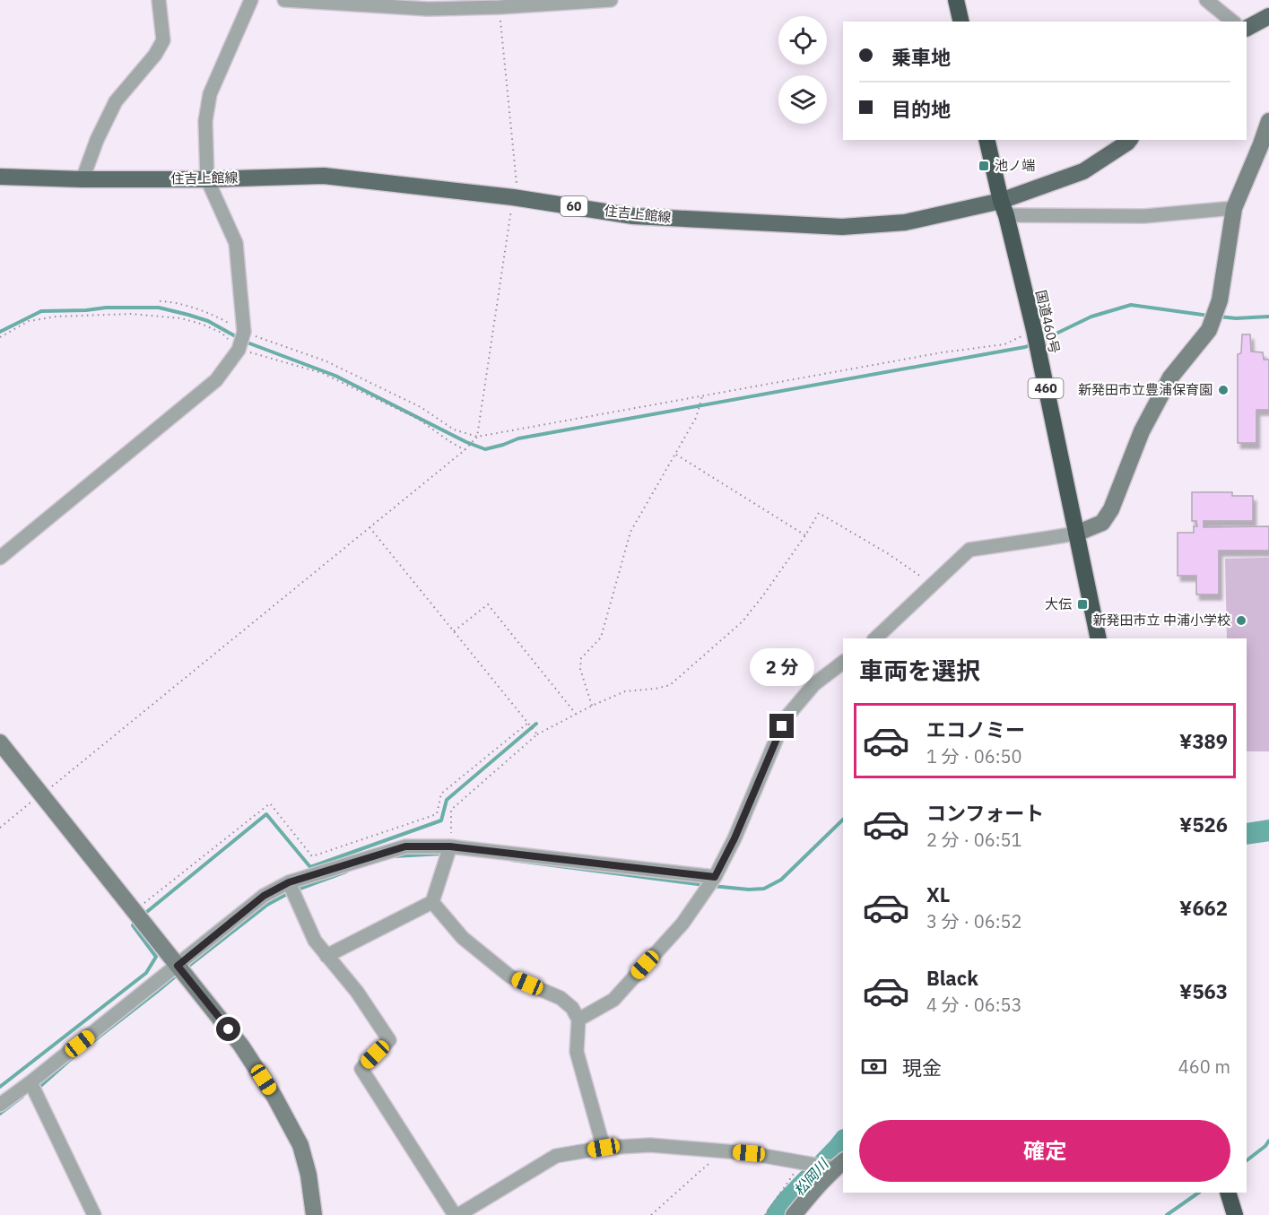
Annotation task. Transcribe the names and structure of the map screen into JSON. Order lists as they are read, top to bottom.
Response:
{
  "streets": {
    "highway": ["国道460号", "460"],
    "main road": ["住吉上館線", "60"]
  },
  "crossings": [
    ["住吉上館線", "国道460号"]
  ],
  "water": ["松岡川"],
  "places": {
    "transit": ["池ノ端", "大伝"],
    "other": ["新発田市立豊浦保育園", "新発田市立 中浦小学校"]
  },
  "page": {
    "banner": ["乗車地", "目的地"],
    "heading": "車両を選択",
    "bubble": "2 分",
    "list": [
      {
        "name": "エコノミー",
        "note": "1 分 · 06:50",
        "value": "¥389"
      },
      {
        "name": "コンフォート",
        "note": "2 分 · 06:51",
        "value": "¥526"
      },
      {
        "name": "XL",
        "note": "3 分 · 06:52",
        "value": "¥662"
      },
      {
        "name": "Black",
        "note": "4 分 · 06:53",
        "value": "¥563"
      }
    ],
    "pay": ["現金", "460 m"],
    "buttons": "確定"
  }
}
